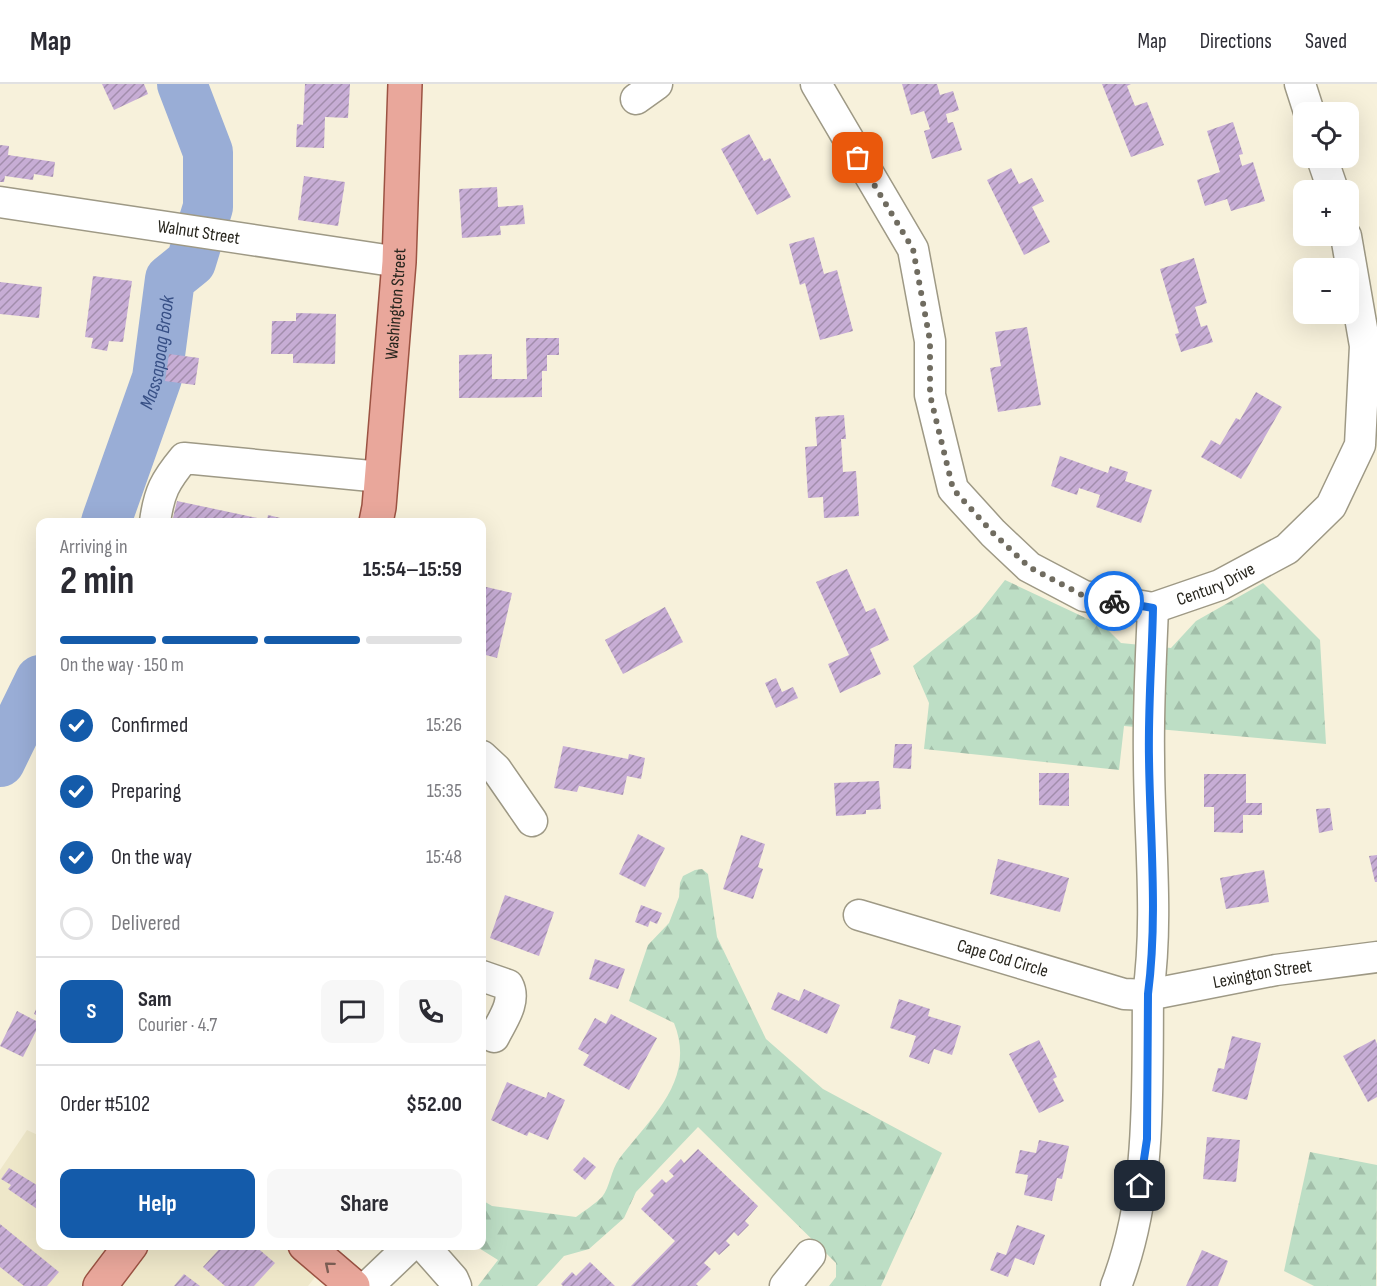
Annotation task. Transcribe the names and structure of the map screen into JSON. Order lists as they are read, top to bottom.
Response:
{
  "streets": {
    "main road": ["Washington Street"],
    "street": [
      "Walnut Street",
      "Century Drive",
      "Cape Cod Circle",
      "Lexington Street"
    ]
  },
  "crossings": [
    ["Walnut Street", "Washington Street"],
    ["Cape Cod Circle", "Lexington Street"]
  ],
  "water": ["Massapoag Brook"],
  "page": {
    "header": "Map",
    "nav": ["Map", "Directions", "Saved"],
    "map_buttons": ["+", "−"],
    "heading": ["2 min", "Arriving in", "15:54–15:59"],
    "panel": [
      "Sam",
      "Courier · 4.7",
      "Order #5102",
      "$52.00"
    ],
    "bar": "On the way · 150 m",
    "list": [
      ["Confirmed", "15:26"],
      ["Preparing", "15:35"],
      ["On the way", "15:48"],
      "Delivered"
    ],
    "round": "S",
    "buttons": ["Help", "Share"]
  }
}
